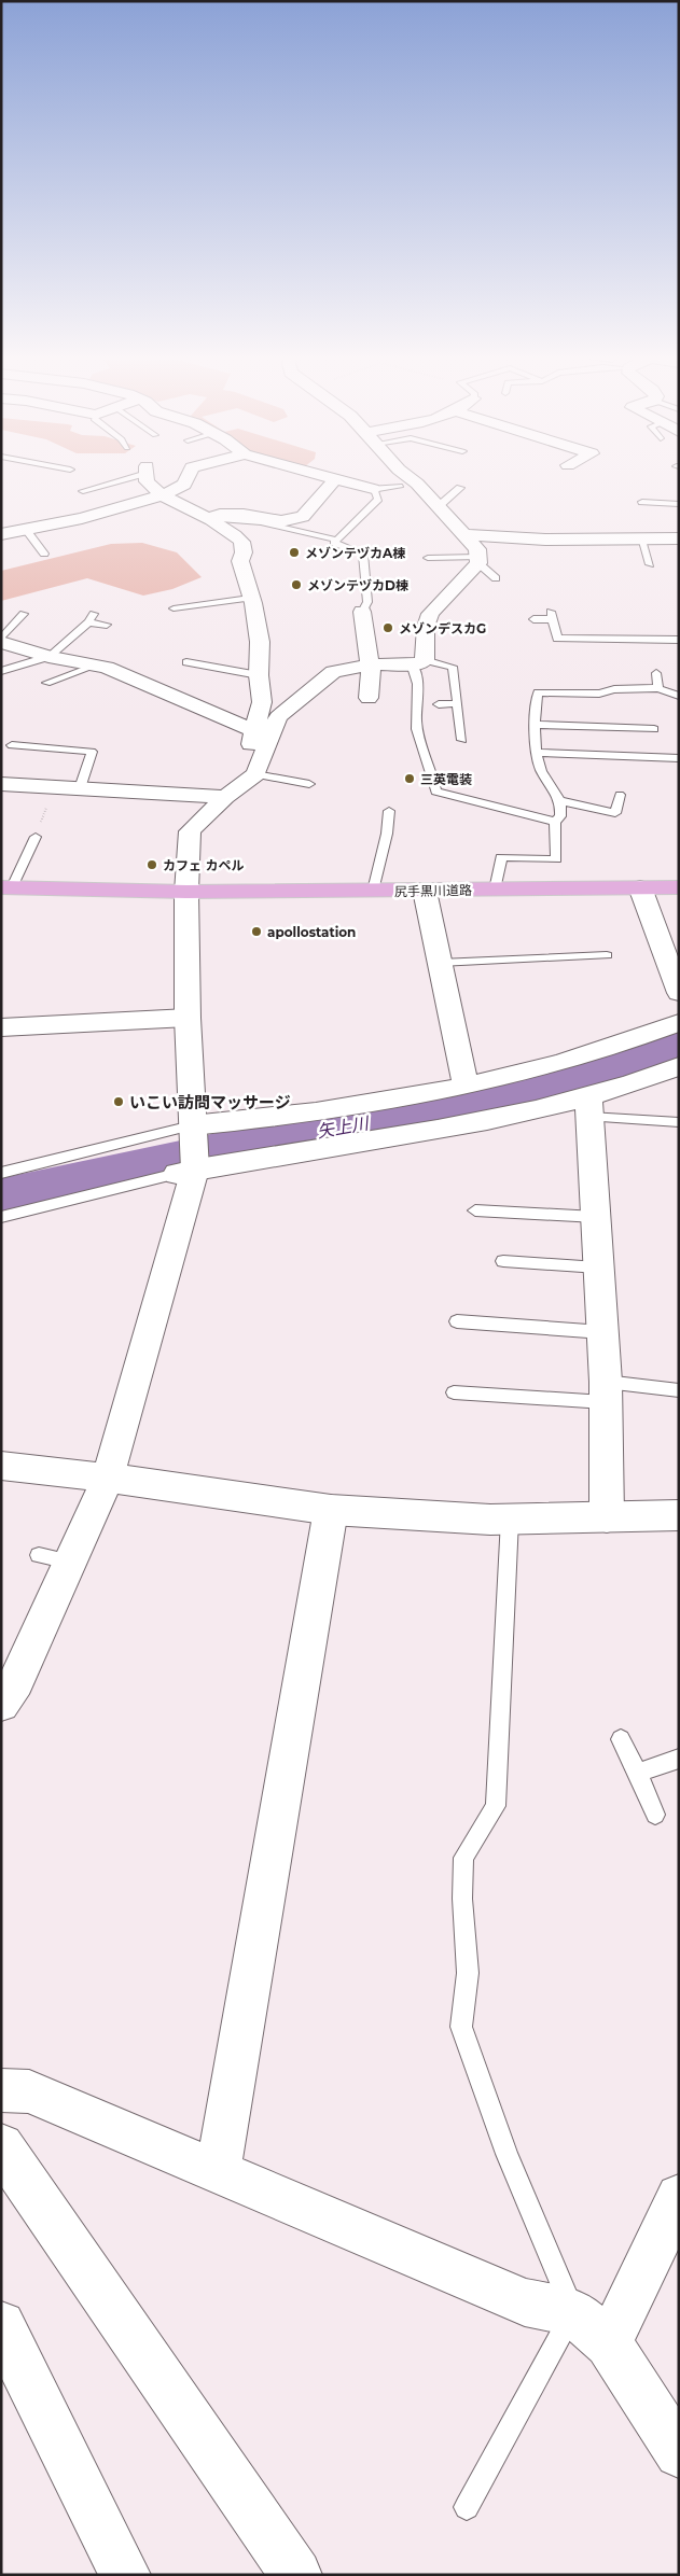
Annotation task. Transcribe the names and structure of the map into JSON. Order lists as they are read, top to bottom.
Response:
{
  "streets": {
    "main road": ["尻手黒川道路"]
  },
  "water": ["矢上川"],
  "places": [
    "メゾンテヅカA棟",
    "メゾンテヅカD棟",
    "メゾンデスカG",
    "三英電装",
    "カフェ カペル",
    "apollostation",
    "いこい訪問マッサージ"
  ]
}
